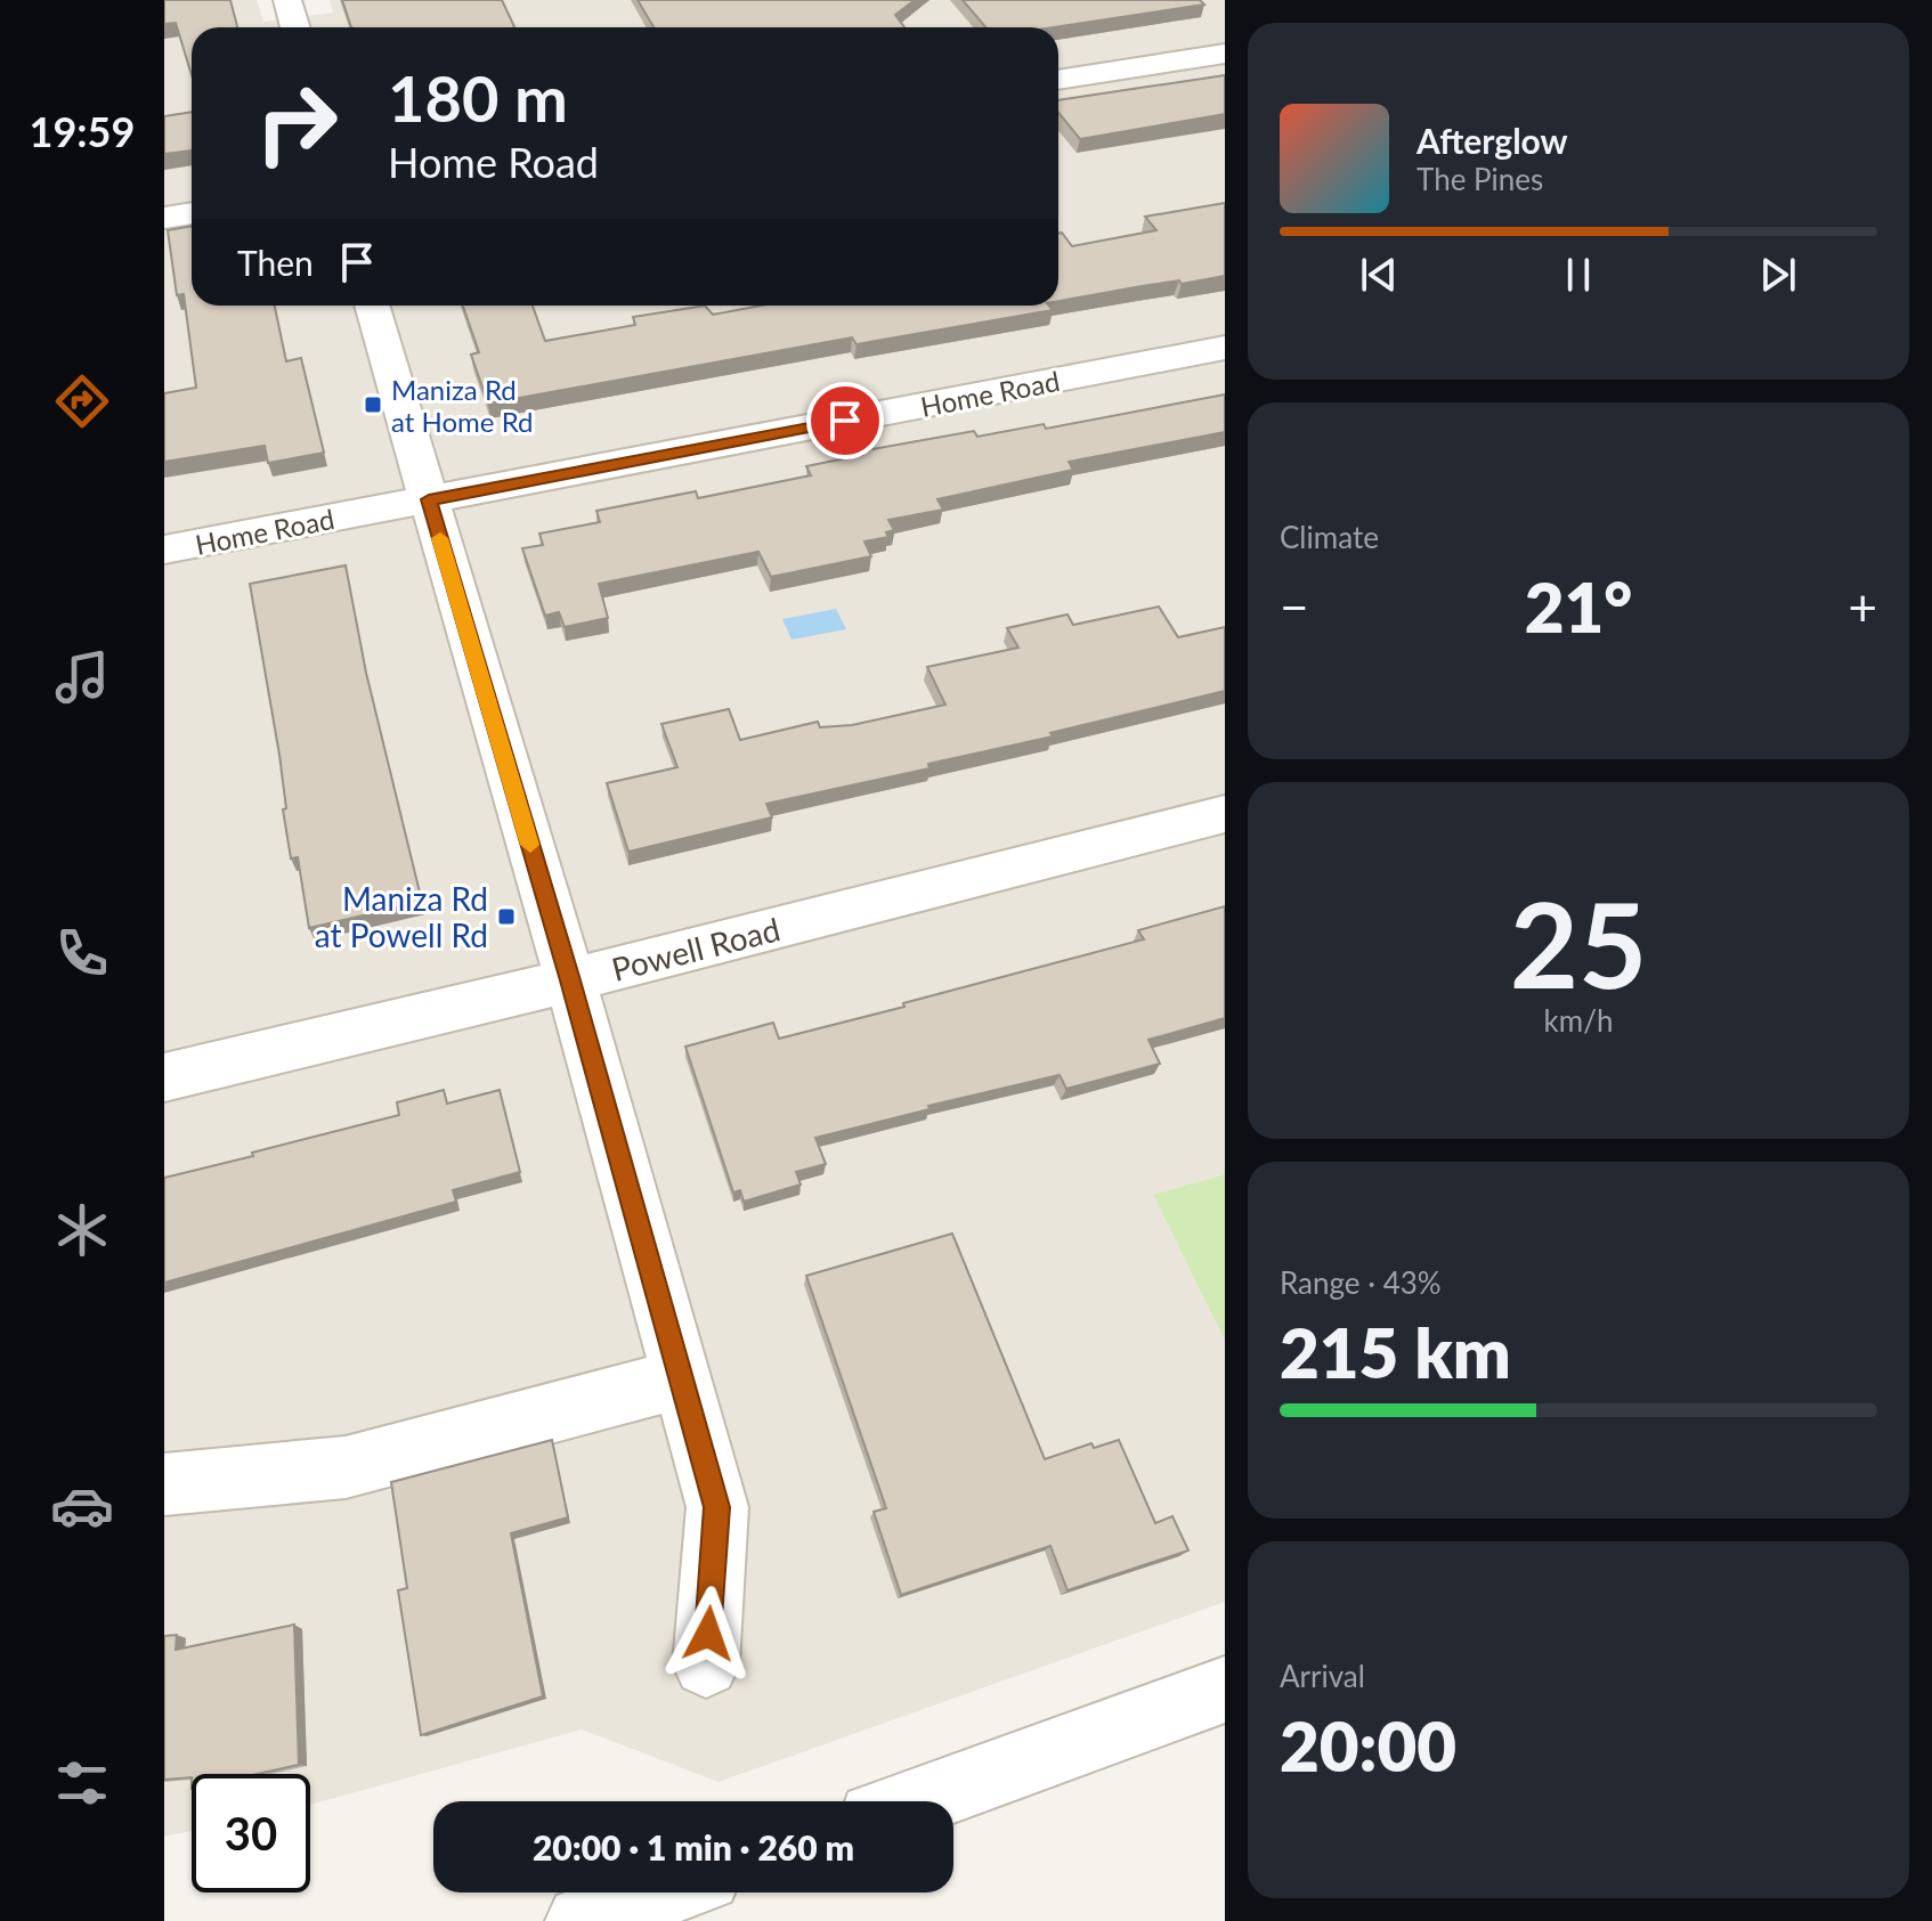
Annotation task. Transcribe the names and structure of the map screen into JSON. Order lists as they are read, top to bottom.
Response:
{
  "streets": {
    "street": ["Home Road", "Powell Road"]
  },
  "places": {
    "transit": ["Maniza Rd at Home Rd", "Maniza Rd at Powell Rd"]
  },
  "page": {
    "tabs": "19:59",
    "turn": ["180 m", "Home Road"],
    "song": ["Afterglow", "The Pines"],
    "then": "Then",
    "tile": [
      "Climate",
      ["25", "km/h"],
      ["Range · 43%", "215 km"],
      ["Arrival", "20:00"]
    ],
    "heat": ["−", "21°", "+"],
    "limit": "30",
    "trip": "20:00 · 1 min · 260 m"
  }
}
